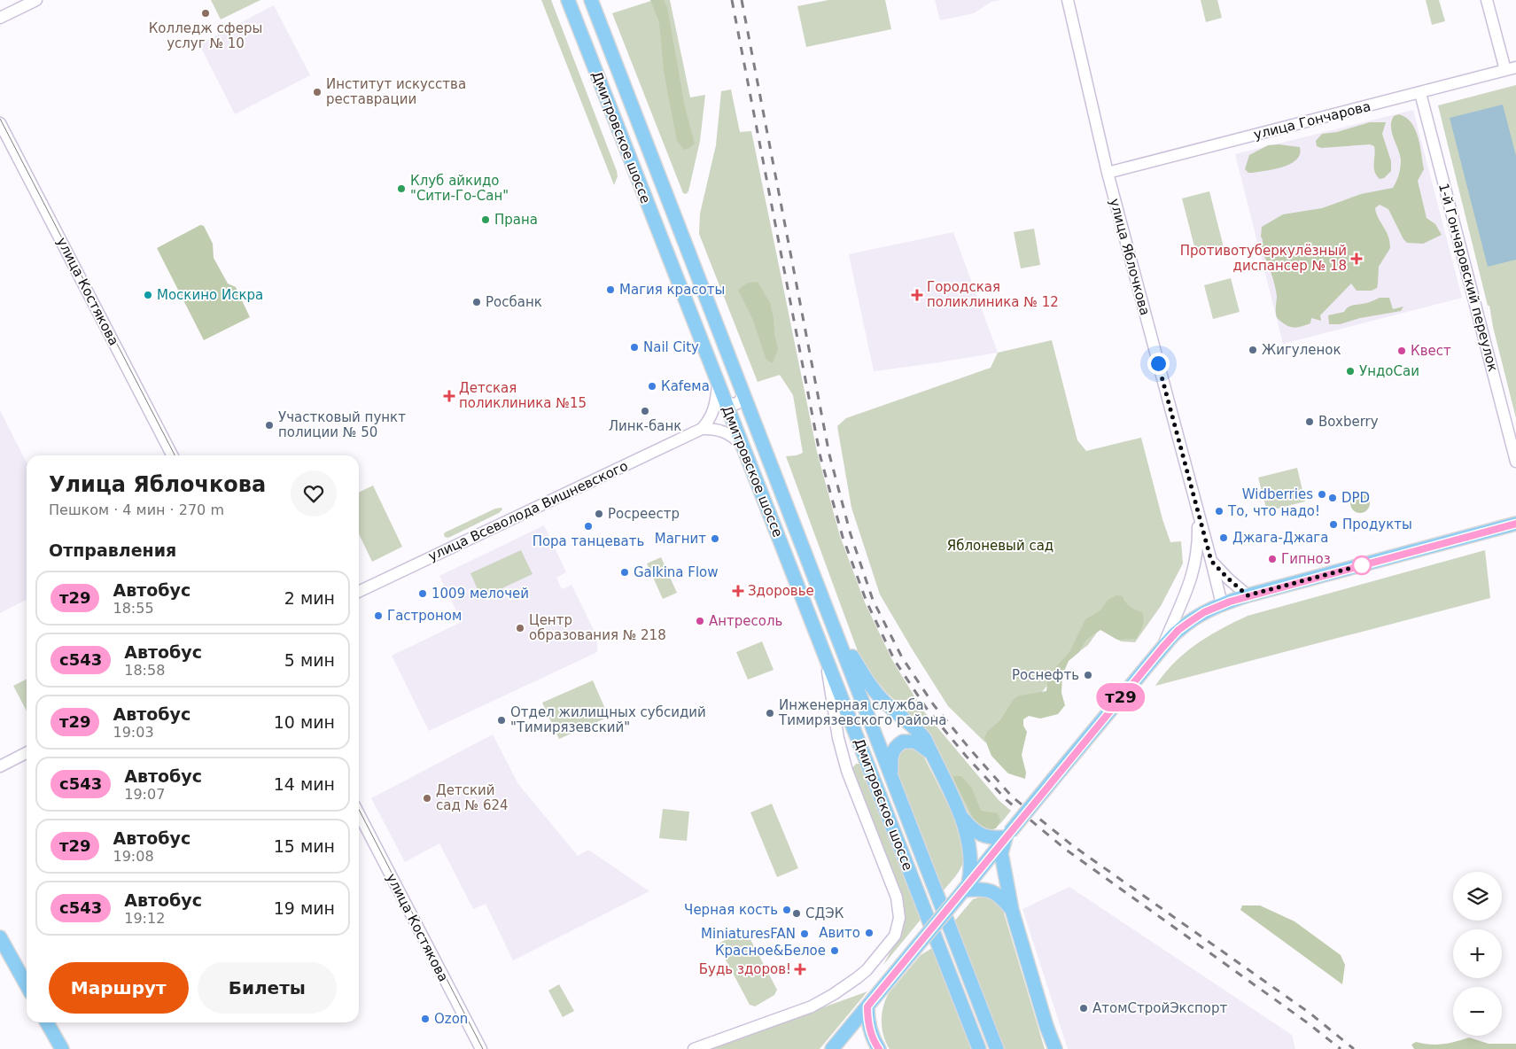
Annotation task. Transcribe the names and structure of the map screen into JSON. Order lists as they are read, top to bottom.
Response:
{
  "streets": {
    "main road": ["Дмитровское шоссе"],
    "street": [
      "улица Гончарова",
      "улица Яблочкова",
      "1-й Гончаровский переулок",
      "улица Костякова",
      "улица Всеволода Вишневского"
    ]
  },
  "crossings": [
    ["улица Гончарова", "улица Яблочкова"],
    ["улица Гончарова", "1-й Гончаровский переулок"],
    ["Дмитровское шоссе", "улица Всеволода Вишневского"]
  ],
  "parks": ["Яблоневый сад"],
  "places": {
    "other": [
      "Колледж сферы услуг № 10",
      "Институт искусства реставрации",
      "Клуб айкидо \"Сити-Го-Сан\"",
      "Прана",
      "Магия красоты",
      "Москино Искра",
      "Росбанк",
      "Nail City",
      "Жигуленок",
      "Квест",
      "УндоСаи",
      "Каfема",
      "Линк-банк",
      "Boxberry",
      "Участковый пункт полиции № 50",
      "Widberries",
      "DPD",
      "То, что надо!",
      "Росреестр",
      "Продукты",
      "Пора танцевать",
      "Джага-Джага",
      "Магнит",
      "Гипноз",
      "Galkina Flow",
      "1009 мелочей",
      "Гастроном",
      "Антресоль",
      "Центр образования № 218",
      "Роснефть",
      "Инженерная служба Тимирязевского района",
      "Отдел жилищных субсидий \"Тимирязевский\"",
      "Детский сад № 624",
      "Черная кость",
      "СДЭК",
      "Авито",
      "MiniaturesFAN",
      "Красное&Белое",
      "АтомСтройЭкспорт",
      "Ozon"
    ],
    "health": [
      "Противотуберкулёзный диспансер № 18",
      "Городская поликлиника № 12",
      "Детская поликлиника №15",
      "Здоровье",
      "Будь здоров!"
    ]
  },
  "lines": ["bus line т29"],
  "page": {
    "on_map": "т29",
    "heading": [
      ["Улица Яблочкова", "Пешком · 4 мин · 270 m"],
      "Отправления"
    ],
    "list": [
      {
        "mark": "т29",
        "name": "Автобус",
        "note": "18:55",
        "value": "2 мин"
      },
      {
        "mark": "с543",
        "name": "Автобус",
        "note": "18:58",
        "value": "5 мин"
      },
      {
        "mark": "т29",
        "name": "Автобус",
        "note": "19:03",
        "value": "10 мин"
      },
      {
        "mark": "с543",
        "name": "Автобус",
        "note": "19:07",
        "value": "14 мин"
      },
      {
        "mark": "т29",
        "name": "Автобус",
        "note": "19:08",
        "value": "15 мин"
      },
      {
        "mark": "с543",
        "name": "Автобус",
        "note": "19:12",
        "value": "19 мин"
      }
    ],
    "map_buttons": ["+", "−"],
    "buttons": ["Маршрут", "Билеты"]
  }
}
